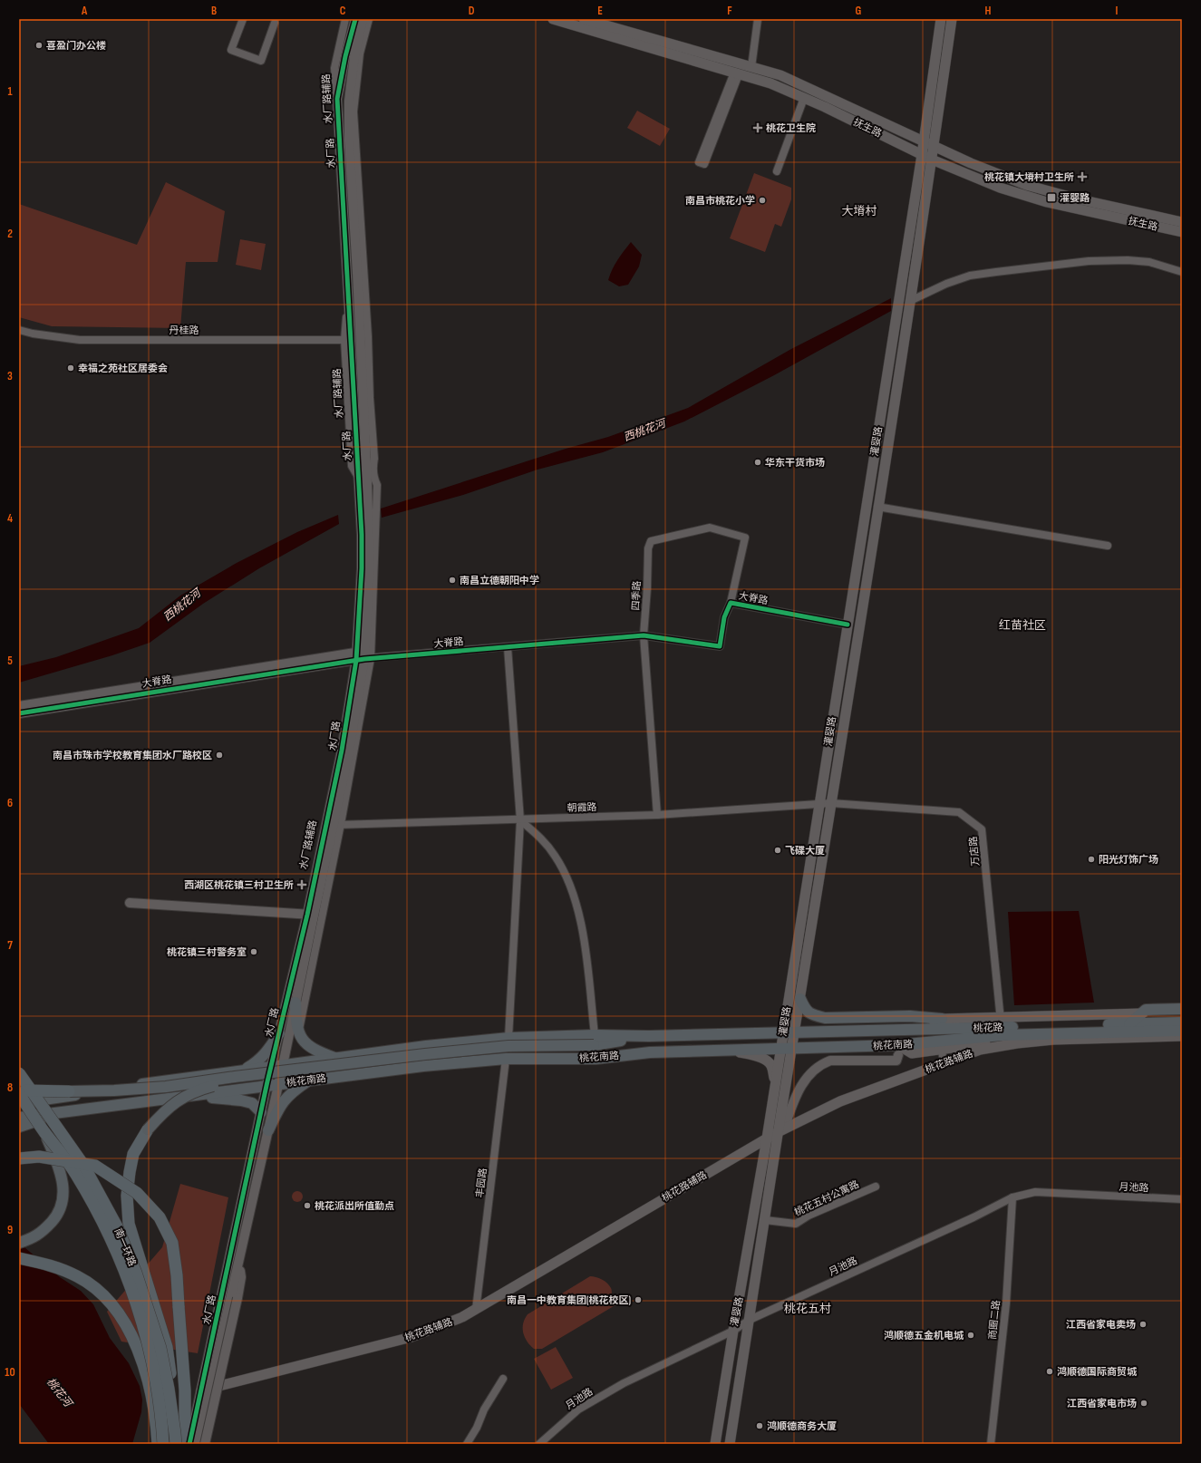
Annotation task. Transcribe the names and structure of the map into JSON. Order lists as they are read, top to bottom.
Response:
{
  "streets": {
    "highway": ["南一环路"],
    "main road": [
      "抚生路",
      "灌婴路",
      "桃花路",
      "桃花南路",
      "桃花路辅路"
    ],
    "street": [
      "水厂路辅路",
      "水厂路",
      "丹桂路",
      "四季路",
      "大脊路",
      "朝霞路",
      "万店路",
      "丰园路",
      "月池路",
      "桃花五村公寓路",
      "商圈二路"
    ]
  },
  "crossings": [
    ["水厂路辅路", "水厂路"],
    ["水厂路辅路", "大脊路"],
    ["抚生路", "灌婴路"],
    ["水厂路", "丹桂路"],
    ["水厂路", "大脊路"],
    ["水厂路", "朝霞路"],
    ["水厂路", "桃花南路"],
    ["水厂路", "桃花路辅路"],
    ["灌婴路", "大脊路"],
    ["灌婴路", "朝霞路"],
    ["灌婴路", "万店路"],
    ["灌婴路", "桃花路"],
    ["灌婴路", "桃花南路"],
    ["灌婴路", "桃花路辅路"],
    ["灌婴路", "月池路"],
    ["灌婴路", "桃花五村公寓路"],
    ["四季路", "大脊路"],
    ["四季路", "朝霞路"],
    ["朝霞路", "万店路"],
    ["万店路", "桃花路"],
    ["桃花路", "桃花南路"],
    ["桃花南路", "丰园路"],
    ["桃花南路", "南一环路"],
    ["桃花路辅路", "丰园路"],
    ["月池路", "商圈二路"]
  ],
  "districts": ["大塉村", "红苗社区", "桃花五村"],
  "water": ["西桃花河", "桃花河"],
  "places": {
    "other": [
      "喜盈门办公楼",
      "南昌市桃花小学",
      "幸福之苑社区居委会",
      "华东干货市场",
      "南昌立德朝阳中学",
      "南昌市珠市学校教育集团水厂路校区",
      "飞碟大厦",
      "阳光灯饰广场",
      "桃花镇三村警务室",
      "桃花派出所值勤点",
      "南昌一中教育集团(桃花校区)",
      "江西省家电卖场",
      "鸿顺德五金机电城",
      "鸿顺德国际商贸城",
      "江西省家电市场",
      "鸿顺德商务大厦"
    ],
    "health": ["桃花卫生院", "桃花镇大塉村卫生所", "西湖区桃花镇三村卫生所"],
    "transit": ["灌婴路"]
  },
  "grid": {
    "columns": [
      "A",
      "B",
      "C",
      "D",
      "E",
      "F",
      "G",
      "H",
      "I"
    ],
    "rows": [
      "1",
      "2",
      "3",
      "4",
      "5",
      "6",
      "7",
      "8",
      "9",
      "10"
    ]
  }
}
